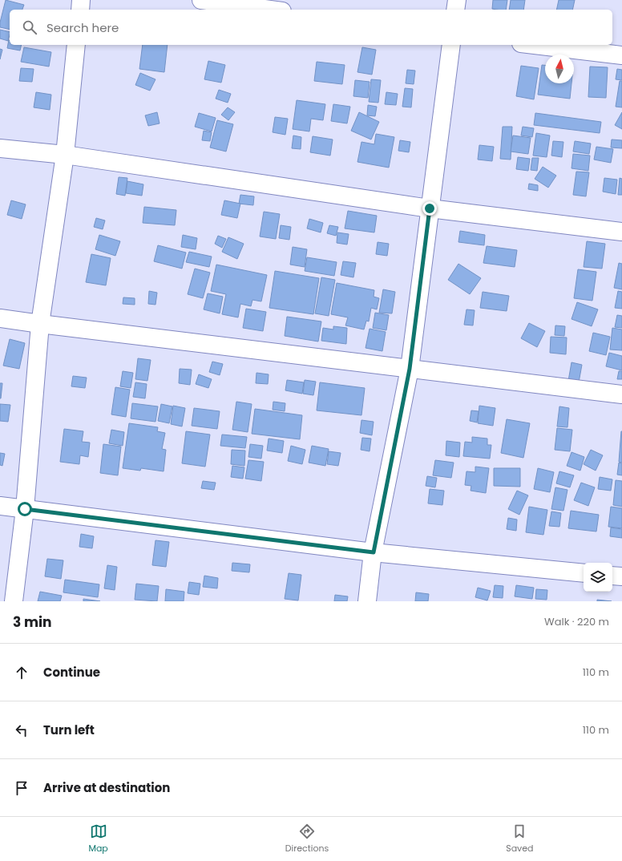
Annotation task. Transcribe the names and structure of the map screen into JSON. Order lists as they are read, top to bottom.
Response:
{
  "north": "top",
  "page": {
    "search": "Search here",
    "heading": ["3 min", "Walk · 220 m"],
    "list": [
      ["Continue", "110 m"],
      ["Turn left", "110 m"],
      "Arrive at destination"
    ],
    "nav": ["Map", "Directions", "Saved"]
  }
}
